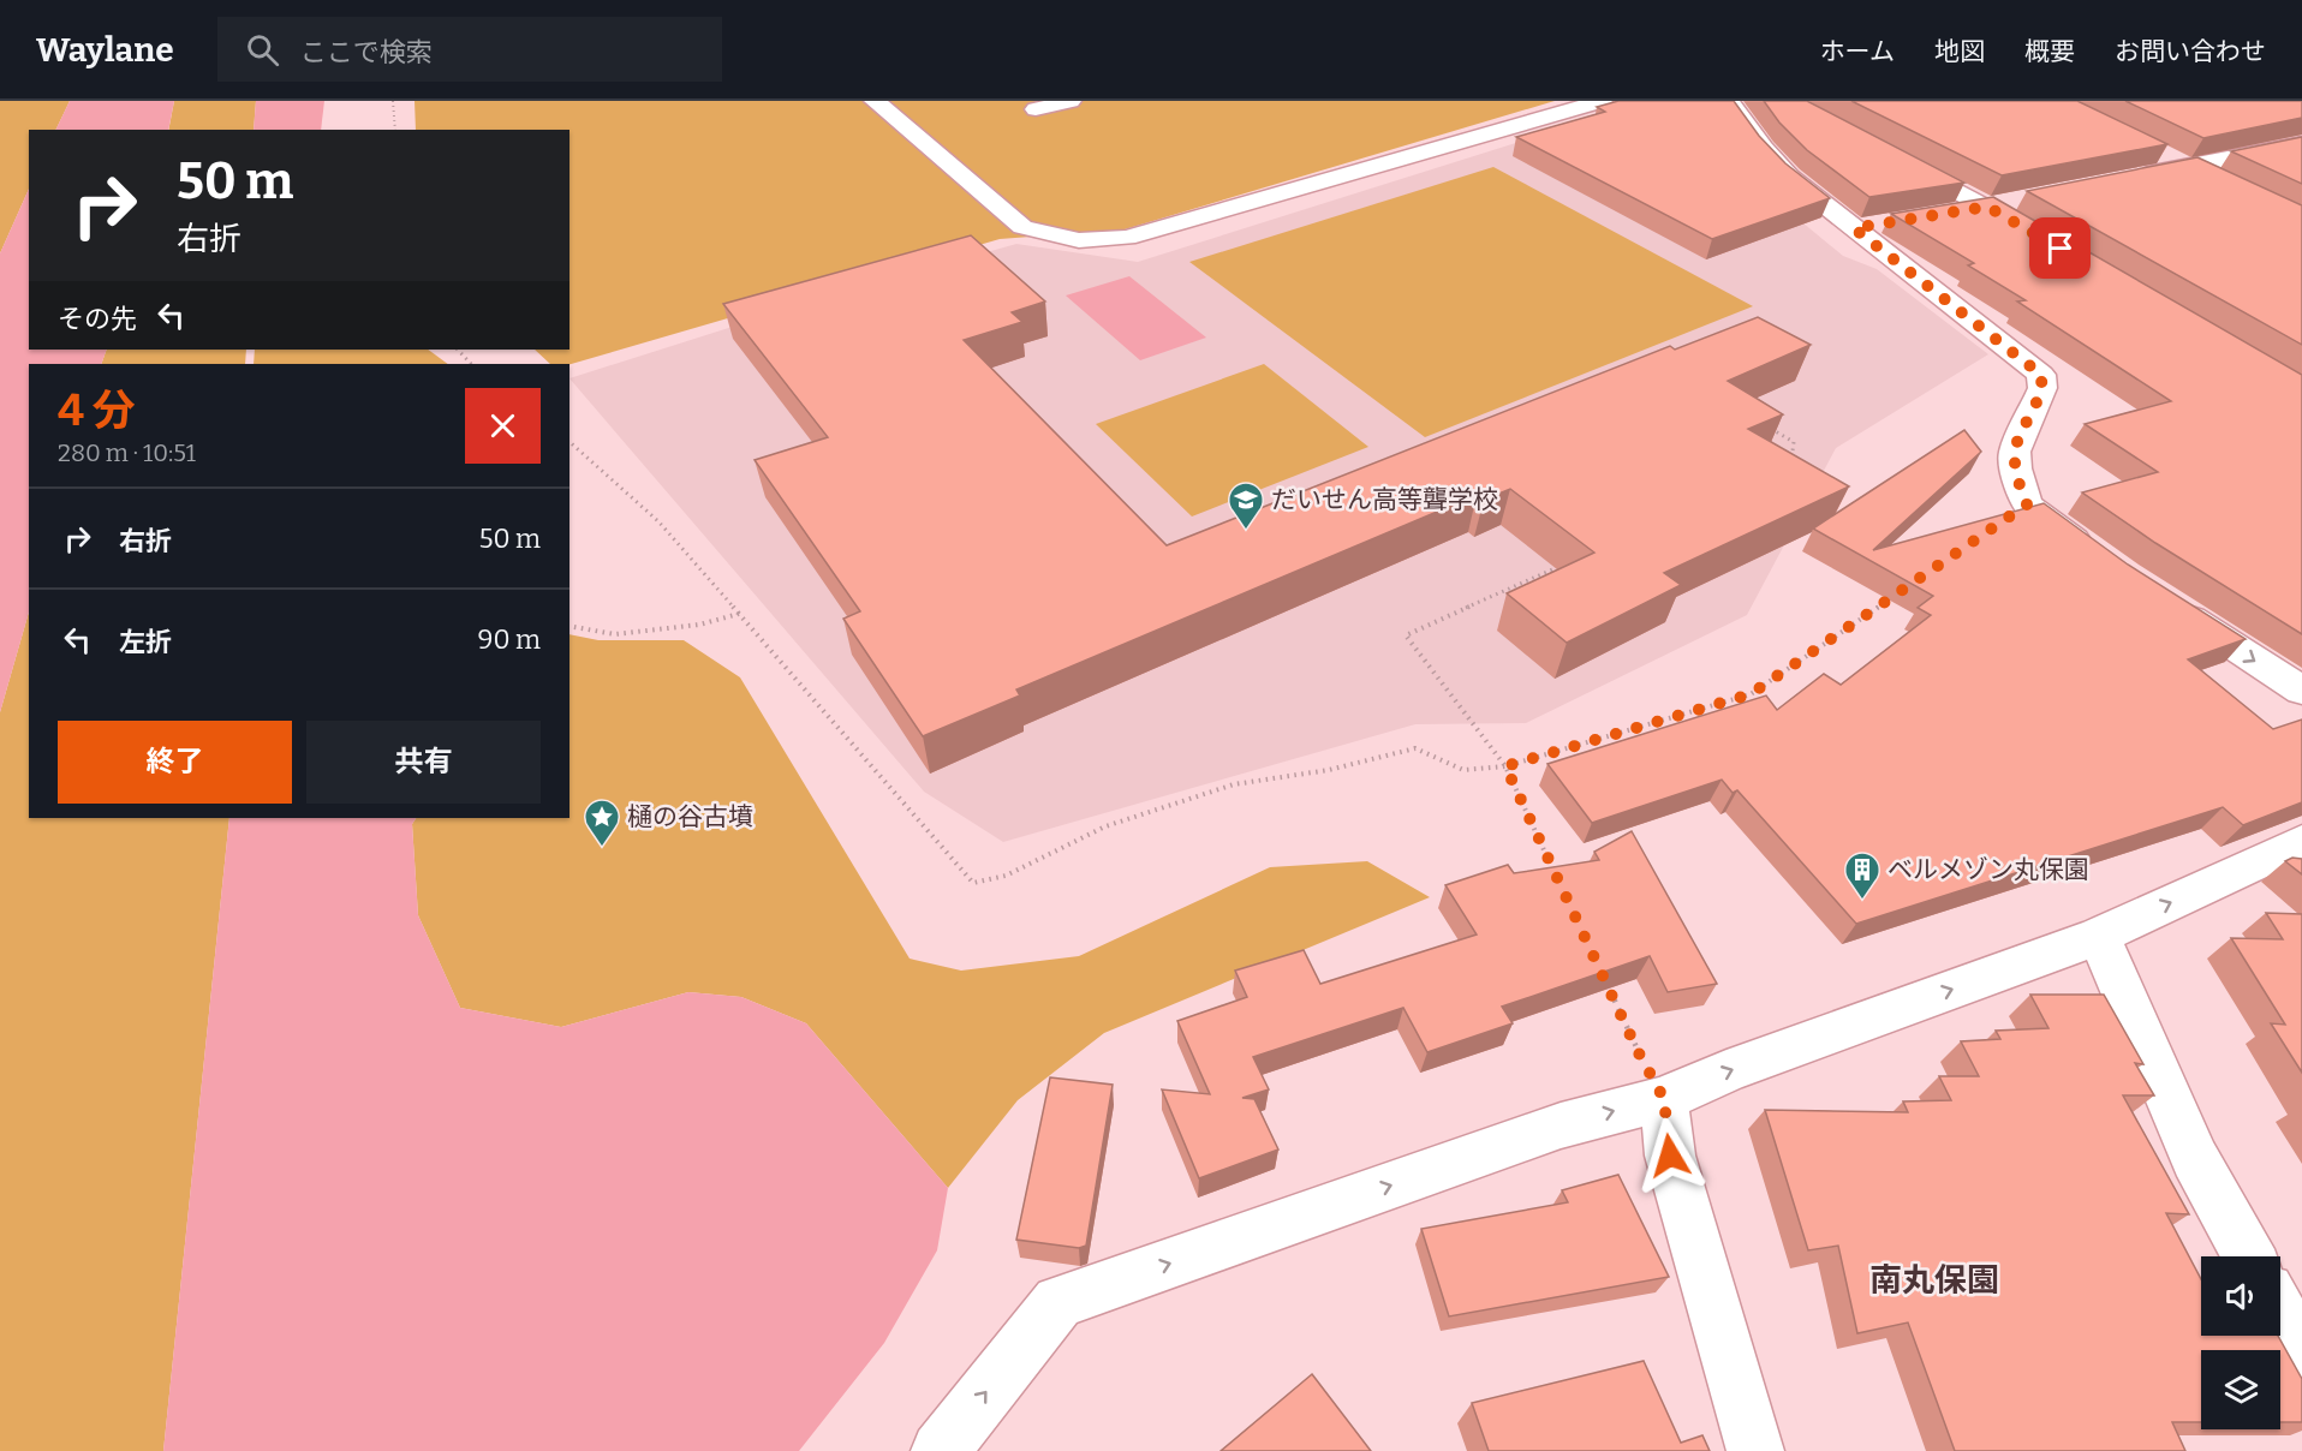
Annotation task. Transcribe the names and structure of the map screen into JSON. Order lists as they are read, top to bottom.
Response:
{
  "districts": ["南丸保園"],
  "places": {
    "school or university": ["だいせん高等聾学校"],
    "place": ["樋の谷古墳"],
    "building": ["ベルメゾン丸保園"]
  },
  "page": {
    "header": "Waylane",
    "search": "ここで検索",
    "nav": [
      "ホーム",
      "地図",
      "概要",
      "お問い合わせ"
    ],
    "turn": ["50 m", "右折"],
    "then": "その先",
    "heading": ["4 分", "280 m · 10:51"],
    "list": [
      {
        "name": "右折",
        "value": "50 m"
      },
      {
        "name": "左折",
        "value": "90 m"
      }
    ],
    "buttons": ["終了", "共有"]
  }
}
